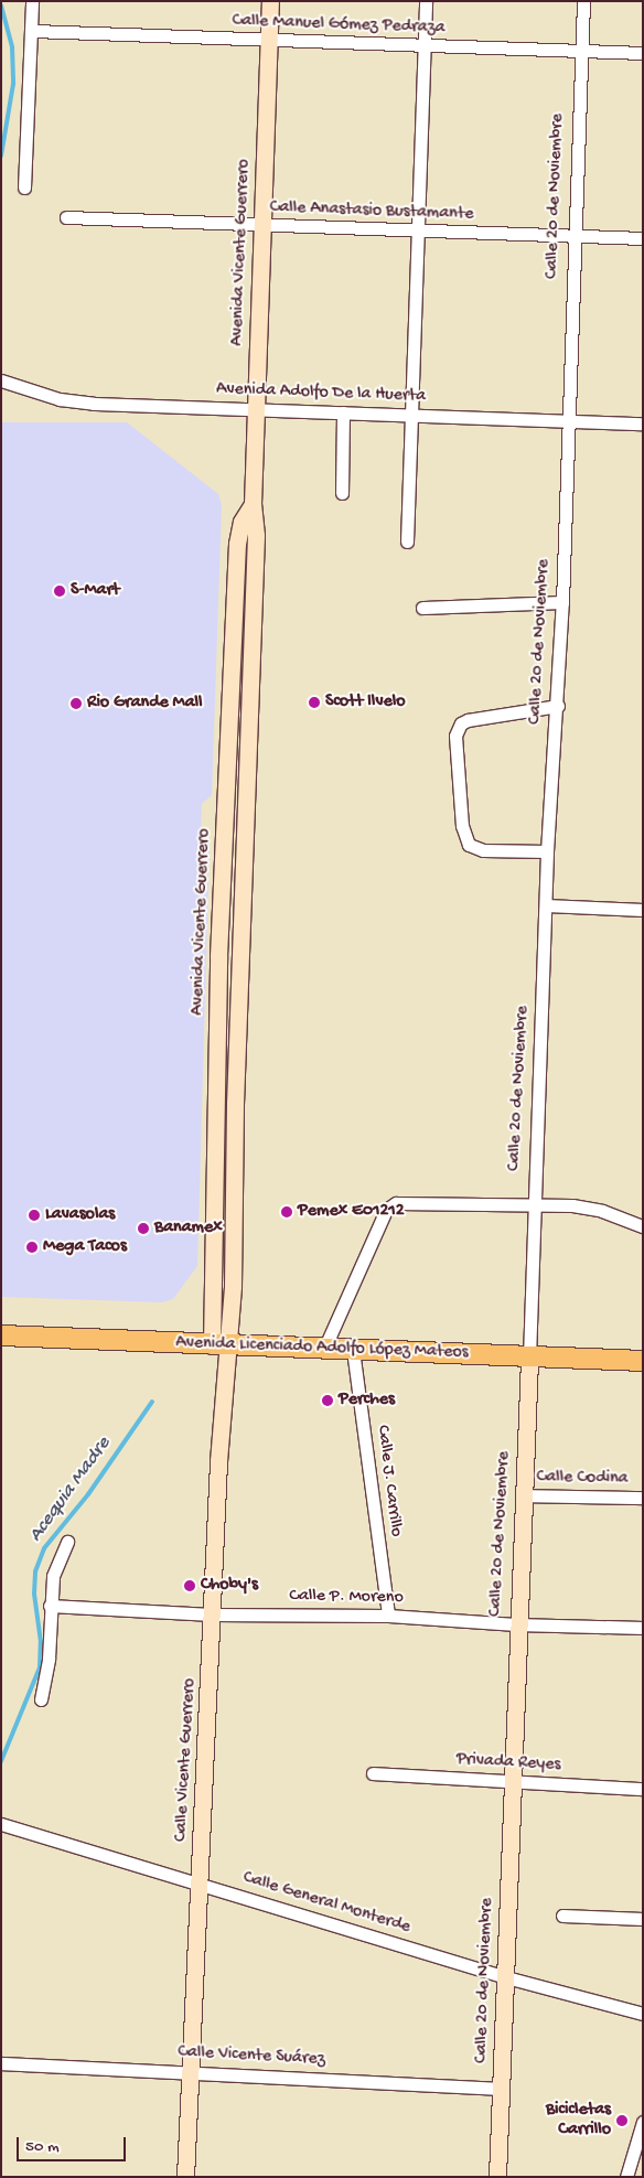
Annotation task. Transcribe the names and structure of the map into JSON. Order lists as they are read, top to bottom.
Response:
{
  "streets": {
    "main road": [
      "Calle 20 de Noviembre",
      "Avenida Vicente Guerrero",
      "Avenida Licenciado Adolfo López Mateos",
      "Calle Vicente Guerrero"
    ],
    "street": [
      "Calle Manuel Gómez Pedraza",
      "Calle Anastasio Bustamante",
      "Avenida Adolfo De la Huerta",
      "Calle Codina",
      "Calle J. Carrillo",
      "Calle P. Moreno",
      "Privada Reyes",
      "Calle General Monterde",
      "Calle Vicente Suárez"
    ]
  },
  "crossings": [
    ["Calle Manuel Gómez Pedraza", "Calle 20 de Noviembre"],
    ["Calle Manuel Gómez Pedraza", "Avenida Vicente Guerrero"],
    ["Calle 20 de Noviembre", "Calle Anastasio Bustamante"],
    ["Calle 20 de Noviembre", "Avenida Adolfo De la Huerta"],
    ["Calle 20 de Noviembre", "Avenida Licenciado Adolfo López Mateos"],
    ["Calle 20 de Noviembre", "Calle Codina"],
    ["Calle 20 de Noviembre", "Calle P. Moreno"],
    ["Calle 20 de Noviembre", "Privada Reyes"],
    ["Calle 20 de Noviembre", "Calle General Monterde"],
    ["Calle 20 de Noviembre", "Calle Vicente Suárez"],
    ["Calle Anastasio Bustamante", "Avenida Vicente Guerrero"],
    ["Avenida Vicente Guerrero", "Avenida Adolfo De la Huerta"],
    ["Avenida Vicente Guerrero", "Avenida Licenciado Adolfo López Mateos"],
    ["Avenida Vicente Guerrero", "Calle Vicente Guerrero"],
    ["Avenida Licenciado Adolfo López Mateos", "Calle J. Carrillo"],
    ["Avenida Licenciado Adolfo López Mateos", "Calle Vicente Guerrero"],
    ["Calle J. Carrillo", "Calle P. Moreno"],
    ["Calle P. Moreno", "Calle Vicente Guerrero"],
    ["Calle Vicente Guerrero", "Calle General Monterde"],
    ["Calle Vicente Guerrero", "Calle Vicente Suárez"]
  ],
  "water": ["Acequia Madre"],
  "places": [
    "S-Mart",
    "Scott Ilvelo",
    "Rio Grande Mall",
    "Pemex E01212",
    "Lavasolas",
    "Banamex",
    "Mega Tacos",
    "Perches",
    "Choby's",
    "Bicicletas Carrillo"
  ],
  "scale_bar": "50 m"
}
